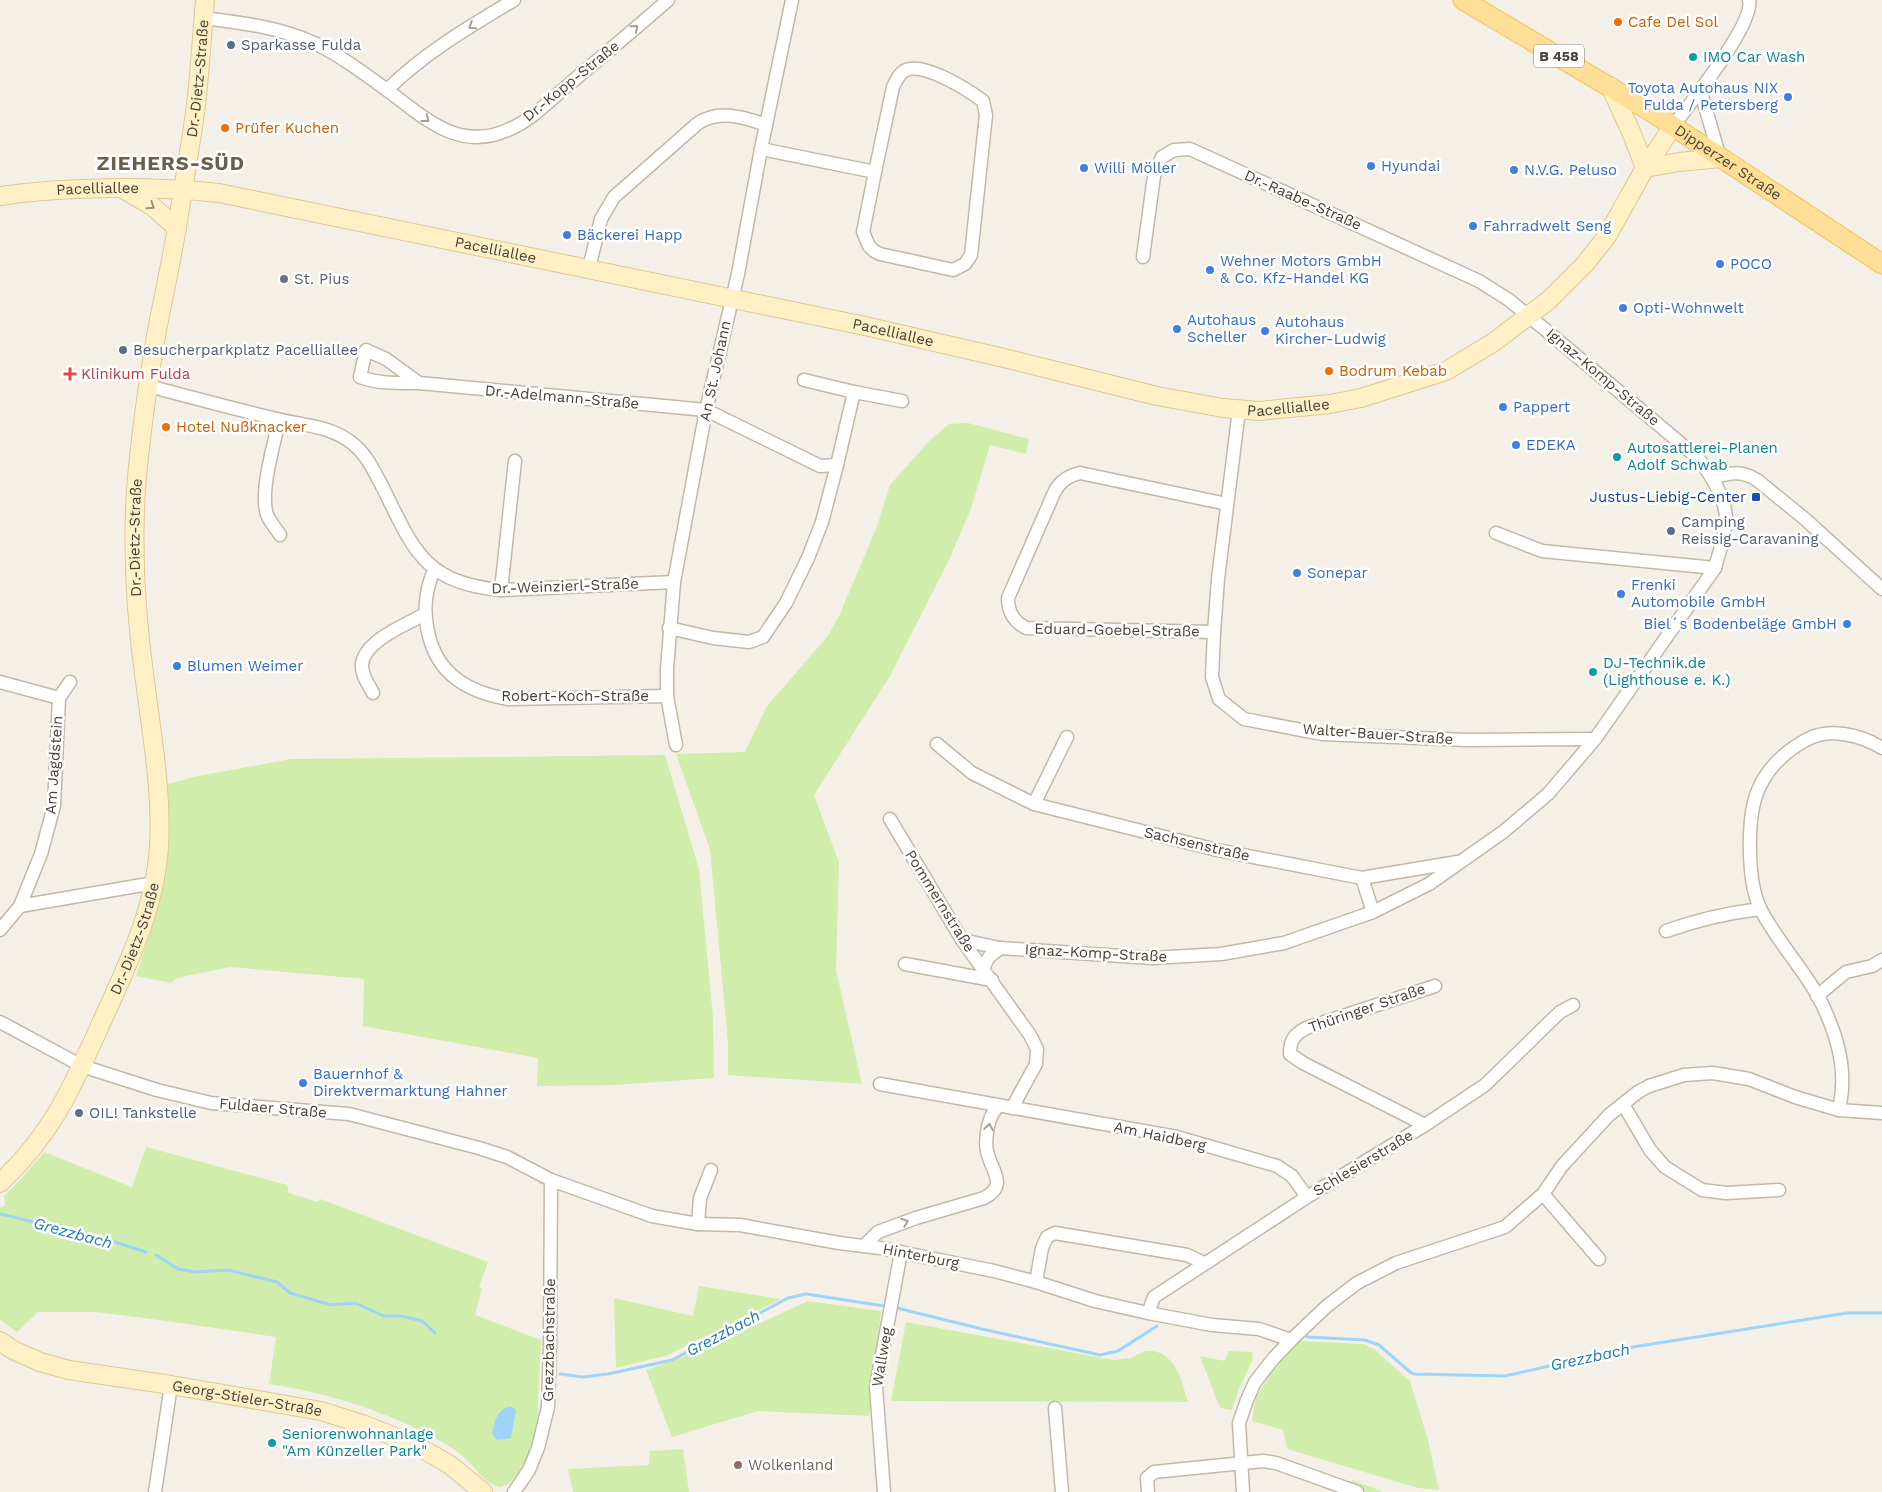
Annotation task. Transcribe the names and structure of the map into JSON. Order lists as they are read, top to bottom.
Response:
{
  "streets": {
    "main road": [
      "B 458",
      "Dr.-Dietz-Straße",
      "Dipperzer Straße",
      "Pacelliallee",
      "Georg-Stieler-Straße"
    ],
    "street": [
      "Dr.-Kopp-Straße",
      "Dr.-Raabe-Straße",
      "An St. Johann",
      "Ignaz-Komp-Straße",
      "Dr.-Adelmann-Straße",
      "Dr.-Weinzierl-Straße",
      "Eduard-Goebel-Straße",
      "Robert-Koch-Straße",
      "Walter-Bauer-Straße",
      "Am Jagdstein",
      "Sachsenstraße",
      "Pommernstraße",
      "Thüringer Straße",
      "Fuldaer Straße",
      "Am Haidberg",
      "Schlesierstraße",
      "Hinterburg",
      "Grezzbachstraße",
      "Wallweg"
    ]
  },
  "crossings": [
    ["Dr.-Dietz-Straße", "Dr.-Kopp-Straße"],
    ["Dr.-Dietz-Straße", "Pacelliallee"],
    ["Dr.-Dietz-Straße", "Dr.-Weinzierl-Straße"],
    ["Dr.-Dietz-Straße", "Fuldaer Straße"],
    ["Dipperzer Straße", "Pacelliallee"],
    ["Pacelliallee", "Dr.-Raabe-Straße"],
    ["Pacelliallee", "An St. Johann"],
    ["Pacelliallee", "Ignaz-Komp-Straße"],
    ["Pacelliallee", "Walter-Bauer-Straße"],
    ["Dr.-Raabe-Straße", "Ignaz-Komp-Straße"],
    ["An St. Johann", "Dr.-Adelmann-Straße"],
    ["An St. Johann", "Dr.-Weinzierl-Straße"],
    ["An St. Johann", "Robert-Koch-Straße"],
    ["Ignaz-Komp-Straße", "Walter-Bauer-Straße"],
    ["Ignaz-Komp-Straße", "Sachsenstraße"],
    ["Ignaz-Komp-Straße", "Pommernstraße"],
    ["Dr.-Weinzierl-Straße", "Robert-Koch-Straße"],
    ["Eduard-Goebel-Straße", "Walter-Bauer-Straße"],
    ["Pommernstraße", "Am Haidberg"],
    ["Thüringer Straße", "Schlesierstraße"],
    ["Fuldaer Straße", "Hinterburg"],
    ["Fuldaer Straße", "Grezzbachstraße"],
    ["Am Haidberg", "Schlesierstraße"],
    ["Schlesierstraße", "Hinterburg"],
    ["Hinterburg", "Grezzbachstraße"],
    ["Hinterburg", "Wallweg"]
  ],
  "districts": ["ZIEHERS-SÜD"],
  "water": ["Grezzbach"],
  "places": {
    "other": [
      "Cafe Del Sol",
      "Sparkasse Fulda",
      "IMO Car Wash",
      "Toyota Autohaus NIX Fulda / Petersberg",
      "Prüfer Kuchen",
      "Hyundai",
      "Willi Möller",
      "N.V.G. Peluso",
      "Fahrradwelt Seng",
      "Bäckerei Happ",
      "POCO",
      "Wehner Motors GmbH & Co. Kfz-Handel KG",
      "St. Pius",
      "Opti-Wohnwelt",
      "Autohaus Scheller",
      "Autohaus Kircher-Ludwig",
      "Besucherparkplatz Pacelliallee",
      "Bodrum Kebab",
      "Pappert",
      "Hotel Nußknacker",
      "EDEKA",
      "Autosattlerei-Planen Adolf Schwab",
      "Camping Reissig-Caravaning",
      "Sonepar",
      "Frenki Automobile GmbH",
      "Biel´s Bodenbeläge GmbH",
      "Blumen Weimer",
      "DJ-Technik.de (Lighthouse e. K.)",
      "Bauernhof & Direktvermarktung Hahner",
      "OIL! Tankstelle",
      "Seniorenwohnanlage \"Am Künzeller Park\"",
      "Wolkenland"
    ],
    "health": ["Klinikum Fulda"],
    "transit": ["Justus-Liebig-Center"]
  }
}
